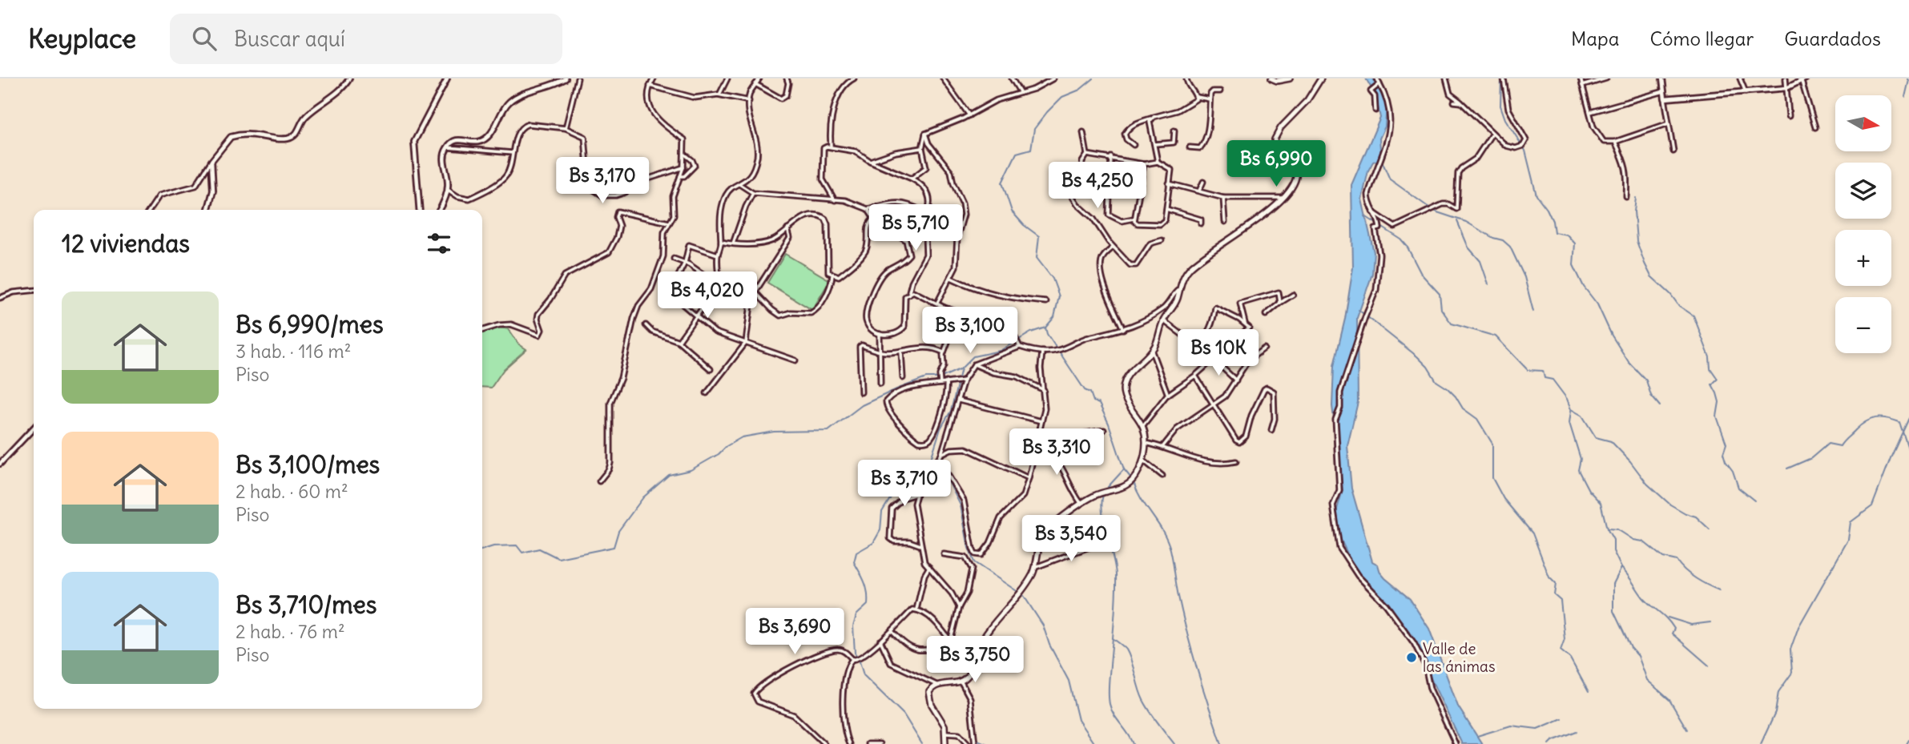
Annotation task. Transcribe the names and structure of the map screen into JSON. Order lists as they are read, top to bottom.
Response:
{
  "places": ["Valle de las ánimas"],
  "north": "right",
  "page": {
    "header": "Keyplace",
    "search": "Buscar aquí",
    "nav": ["Mapa", "Cómo llegar", "Guardados"],
    "map_buttons": ["+", "−"],
    "price": [
      "Bs 6,990",
      "Bs 3,170",
      "Bs 4,250",
      "Bs 5,710",
      "Bs 4,020",
      "Bs 3,100",
      "Bs 10K",
      "Bs 3,310",
      "Bs 3,710",
      "Bs 3,540",
      "Bs 3,690",
      "Bs 3,750"
    ],
    "heading": "12 viviendas",
    "list": [
      {
        "name": "Bs 6,990/mes",
        "note": "3 hab. · 116 m² · Piso"
      },
      {
        "name": "Bs 3,100/mes",
        "note": "2 hab. · 60 m² · Piso"
      },
      {
        "name": "Bs 3,710/mes",
        "note": "2 hab. · 76 m² · Piso"
      }
    ]
  }
}
